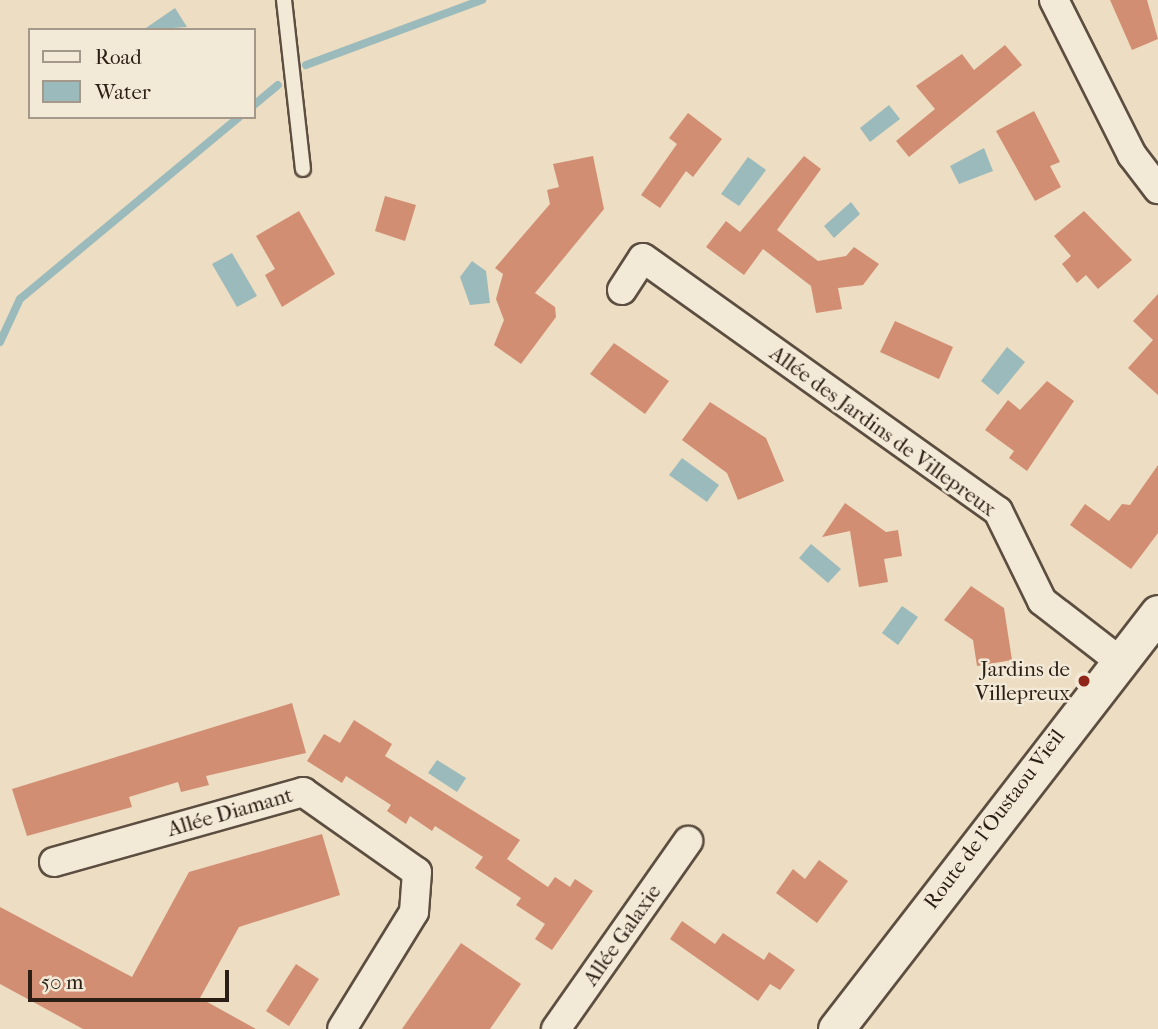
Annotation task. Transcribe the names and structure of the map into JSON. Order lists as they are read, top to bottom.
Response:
{
  "streets": {
    "street": [
      "Allée des Jardins de Villepreux",
      "Allée Diamant",
      "Route de l'Oustaou Vieil",
      "Allée Galaxie"
    ]
  },
  "crossings": [
    ["Allée des Jardins de Villepreux", "Route de l'Oustaou Vieil"]
  ],
  "places": ["Jardins de Villepreux"],
  "legend": ["Road", "Water"],
  "scale_bar": "50 m"
}
